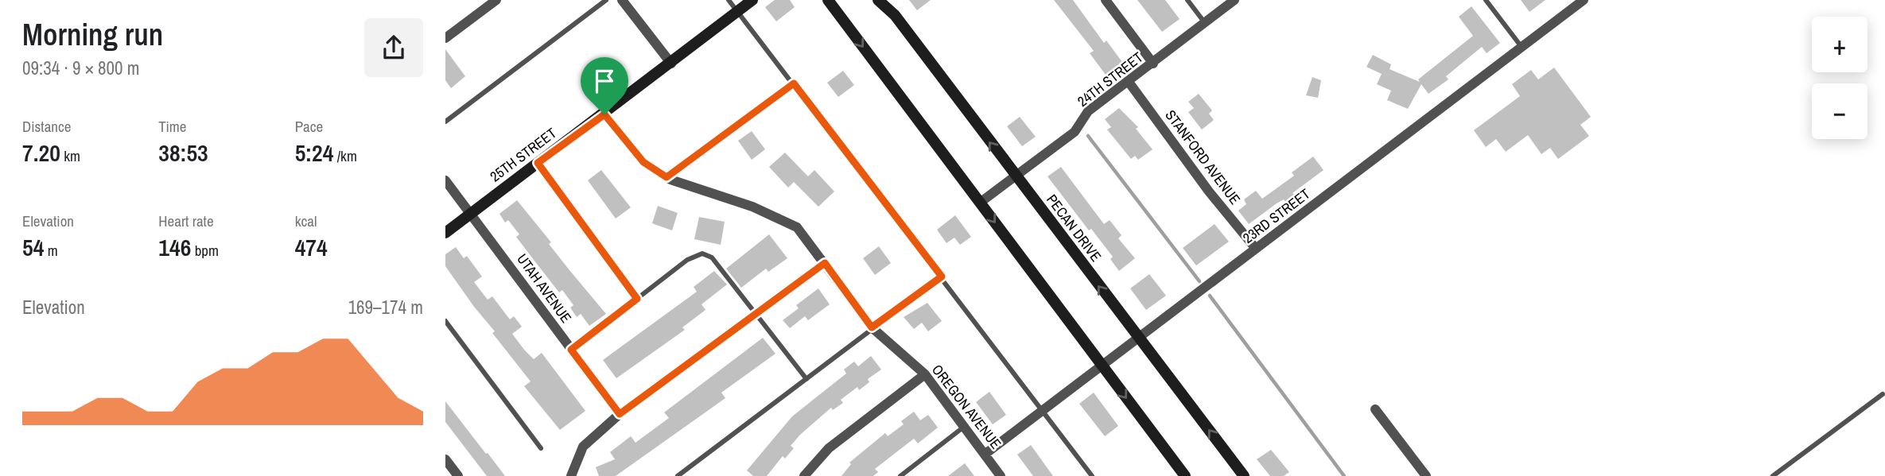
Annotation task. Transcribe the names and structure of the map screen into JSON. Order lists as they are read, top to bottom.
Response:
{
  "streets": {
    "main road": ["25TH STREET", "PECAN DRIVE"],
    "street": [
      "24TH STREET",
      "STANFORD AVENUE",
      "23RD STREET",
      "UTAH AVENUE",
      "OREGON AVENUE"
    ]
  },
  "crossings": [
    ["24TH STREET", "STANFORD AVENUE"],
    ["24TH STREET", "PECAN DRIVE"],
    ["25TH STREET", "UTAH AVENUE"],
    ["25TH STREET", "OREGON AVENUE"],
    ["STANFORD AVENUE", "23RD STREET"],
    ["23RD STREET", "PECAN DRIVE"],
    ["23RD STREET", "OREGON AVENUE"]
  ],
  "page": {
    "heading": ["Morning run", "09:34 · 9 × 800 m"],
    "map_buttons": ["+", "−"],
    "stats": [
      ["Distance", "7.20 km"],
      ["Time", "38:53"],
      ["Pace", "5:24 /km"],
      ["Elevation", "54 m"],
      ["Heart rate", "146 bpm"],
      ["kcal", "474"]
    ],
    "chart": ["Elevation", "169–174 m"]
  }
}
